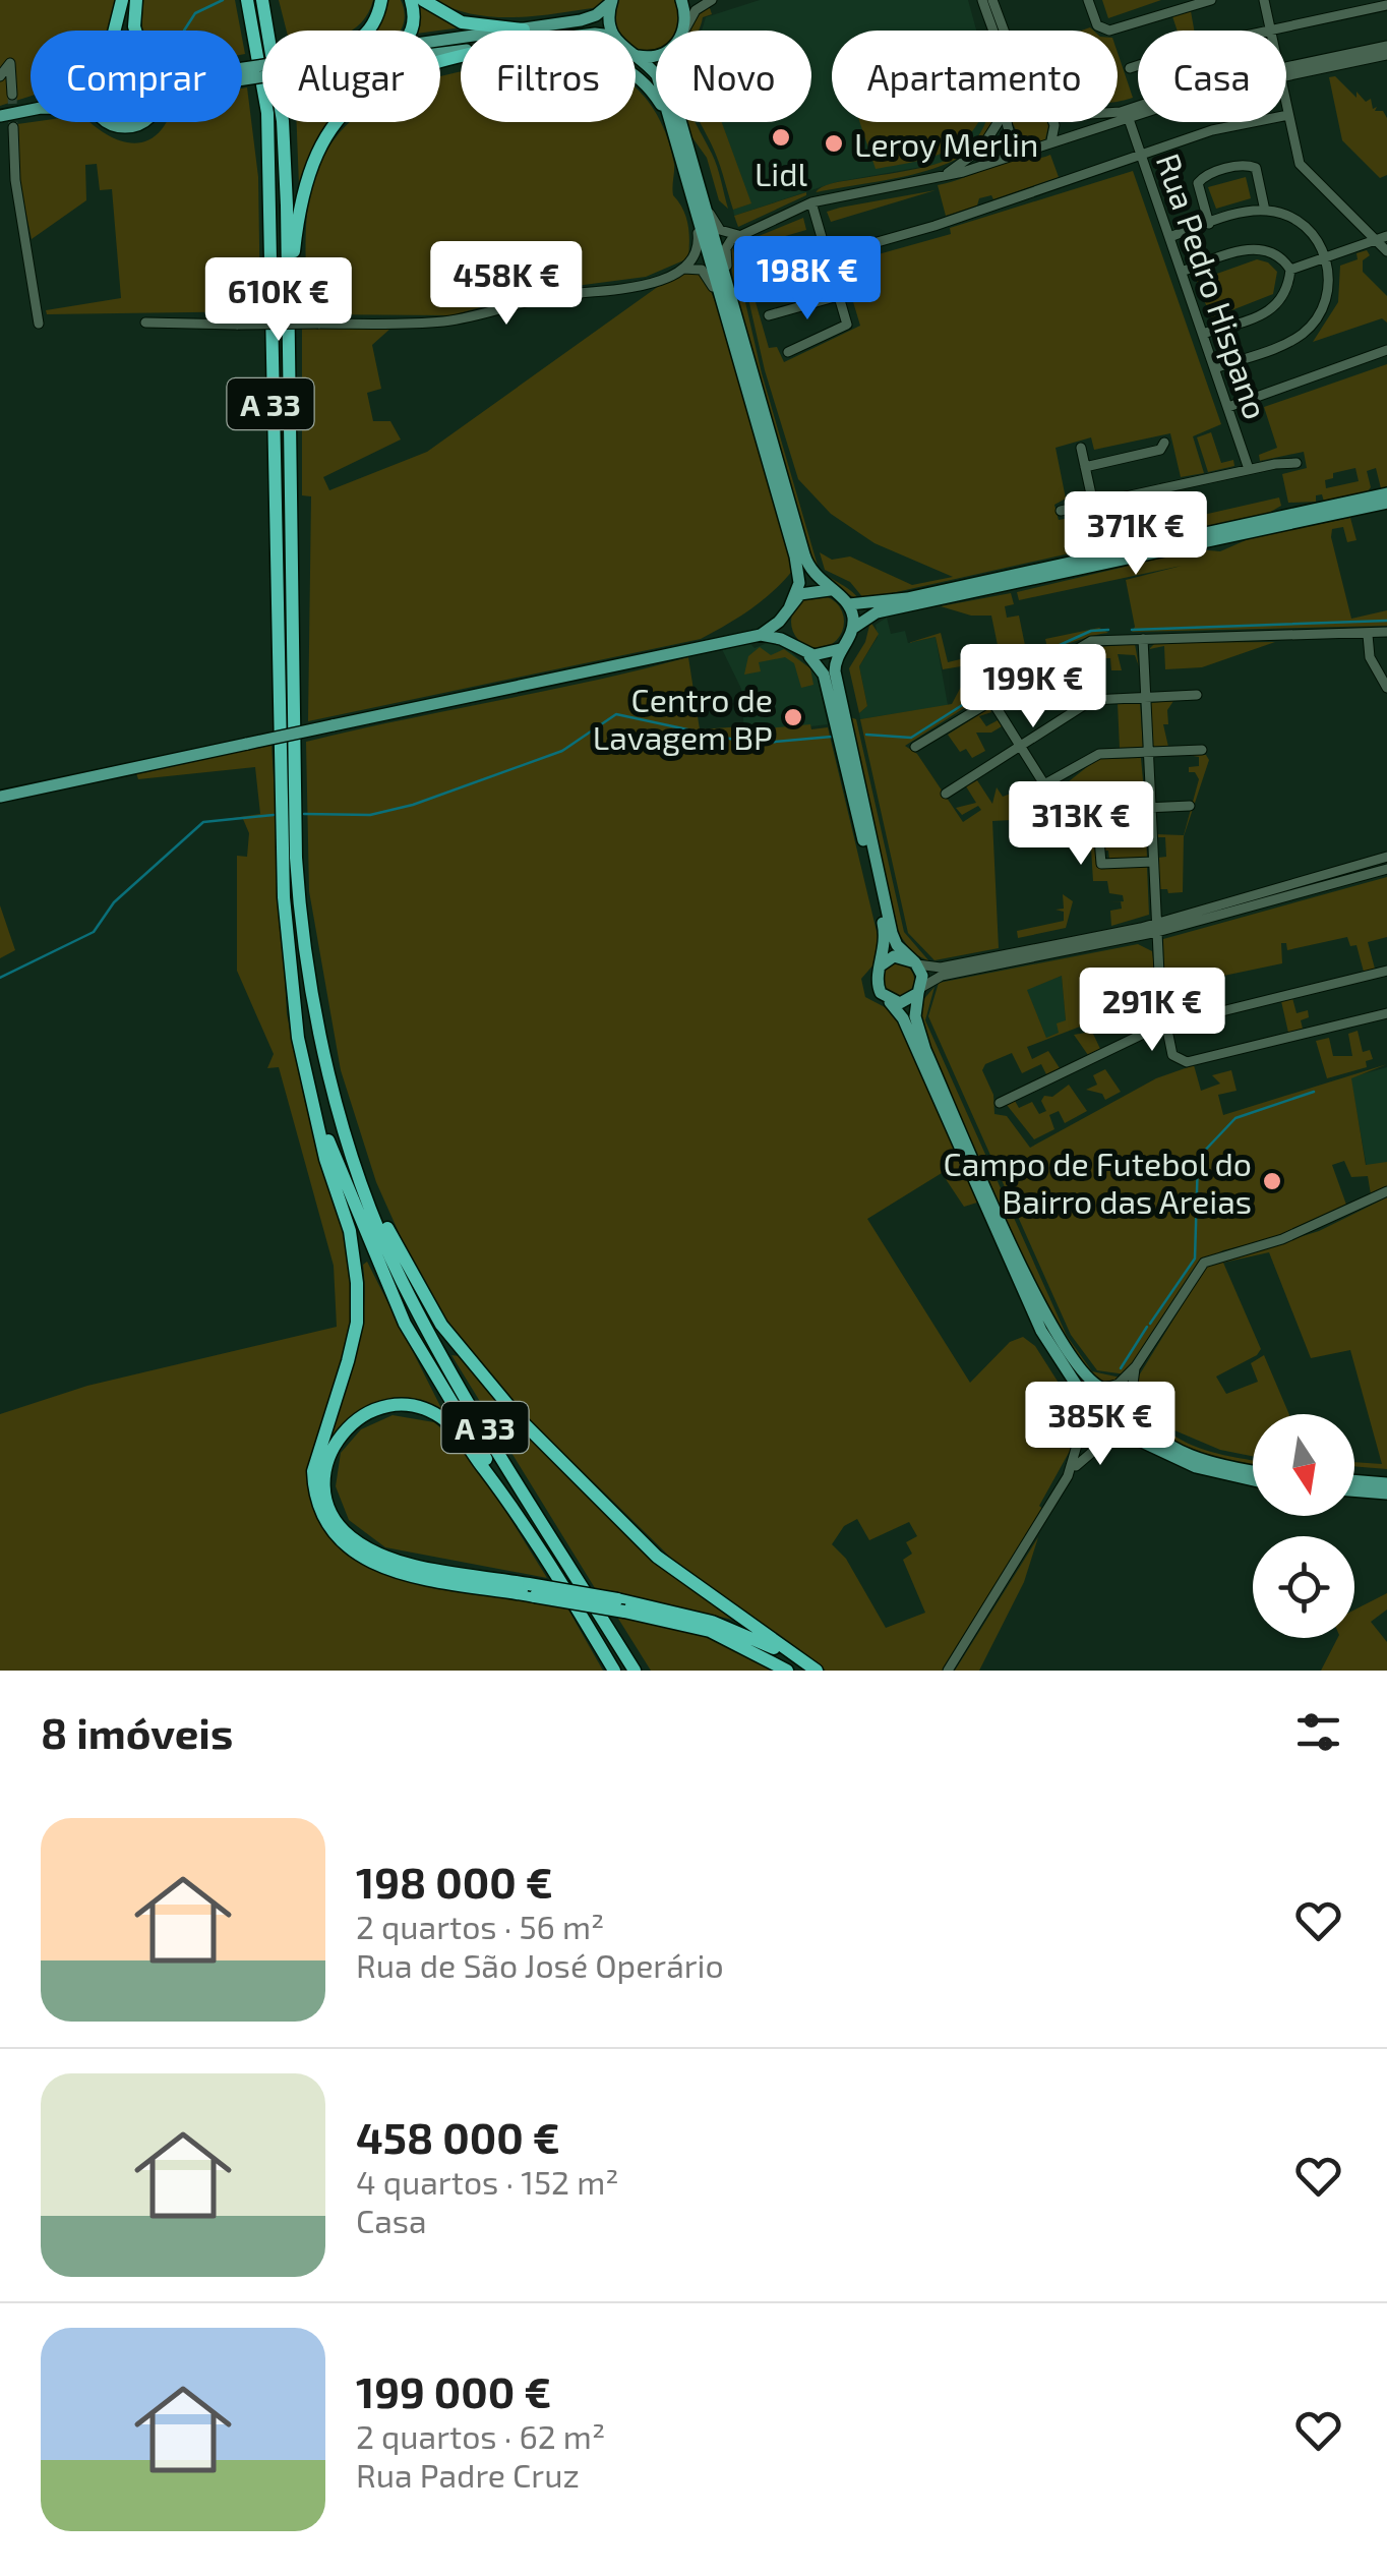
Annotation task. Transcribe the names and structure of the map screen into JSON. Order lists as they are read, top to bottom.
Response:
{
  "streets": {
    "highway": ["A 33"],
    "street": ["Rua Pedro Hispano"]
  },
  "places": [
    "Lidl",
    "Leroy Merlin",
    "Centro de Lavagem BP",
    "Campo de Futebol do Bairro das Areias"
  ],
  "north": "bottom",
  "page": {
    "chip": [
      "Comprar",
      "Alugar",
      "Filtros",
      "Novo",
      "Apartamento",
      "Casa"
    ],
    "price": [
      "198K €",
      "458K €",
      "610K €",
      "371K €",
      "199K €",
      "313K €",
      "291K €",
      "385K €"
    ],
    "heading": "8 imóveis",
    "list": [
      {
        "name": "198 000 €",
        "note": "2 quartos · 56 m² · Rua de São José Operário"
      },
      {
        "name": "458 000 €",
        "note": "4 quartos · 152 m² · Casa"
      },
      {
        "name": "199 000 €",
        "note": "2 quartos · 62 m² · Rua Padre Cruz"
      }
    ]
  }
}
